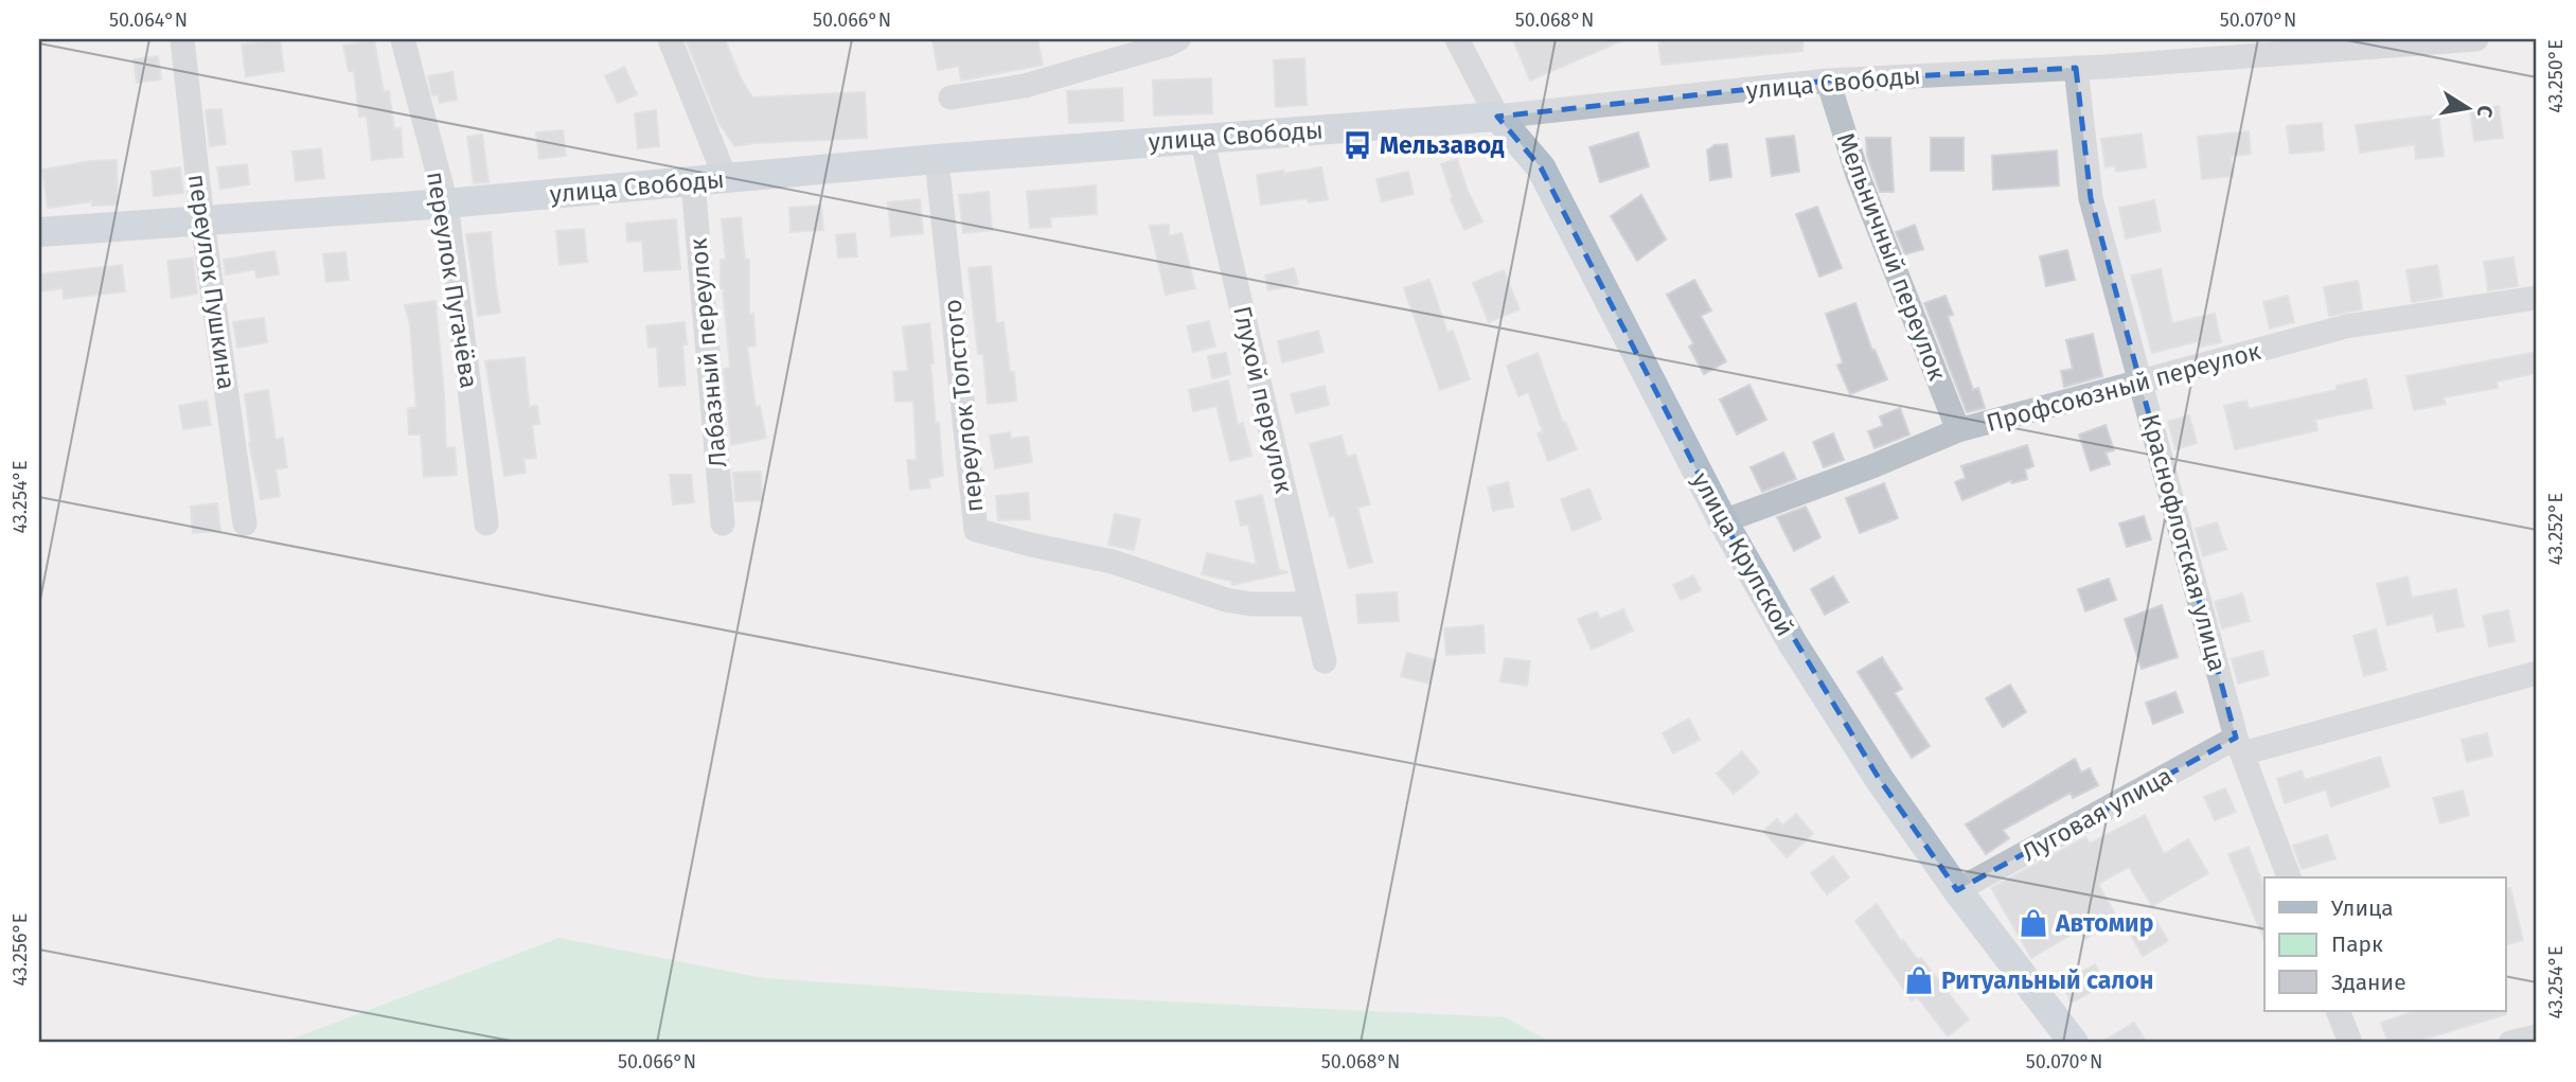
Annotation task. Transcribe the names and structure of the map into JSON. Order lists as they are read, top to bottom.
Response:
{
  "streets": {
    "main road": ["улица Свободы", "улица Крупской"],
    "street": [
      "Мельничный переулок",
      "переулок Пугачёва",
      "переулок Пушкина",
      "Лабазный переулок",
      "Профсоюзный переулок",
      "Глухой переулок",
      "переулок Толстого",
      "Краснофлотская улица",
      "Луговая улица"
    ]
  },
  "crossings": [
    ["улица Свободы", "Мельничный переулок"],
    ["улица Свободы", "переулок Пугачёва"],
    ["улица Свободы", "переулок Пушкина"],
    ["улица Свободы", "Лабазный переулок"],
    ["улица Свободы", "Глухой переулок"],
    ["улица Свободы", "переулок Толстого"],
    ["улица Свободы", "Краснофлотская улица"],
    ["улица Свободы", "улица Крупской"],
    ["Мельничный переулок", "Профсоюзный переулок"],
    ["Профсоюзный переулок", "Краснофлотская улица"],
    ["Профсоюзный переулок", "улица Крупской"],
    ["Глухой переулок", "переулок Толстого"],
    ["Краснофлотская улица", "Луговая улица"],
    ["улица Крупской", "Луговая улица"]
  ],
  "places": {
    "bus stop": ["Мельзавод"],
    "shop": ["Автомир", "Ритуальный салон"]
  },
  "legend": ["Улица", "Парк", "Здание"],
  "north": "right",
  "coordinates": [
    "50.064°N",
    "50.066°N",
    "50.068°N",
    "50.070°N",
    "43.250°E",
    "43.254°E",
    "43.252°E",
    "43.256°E"
  ]
}
